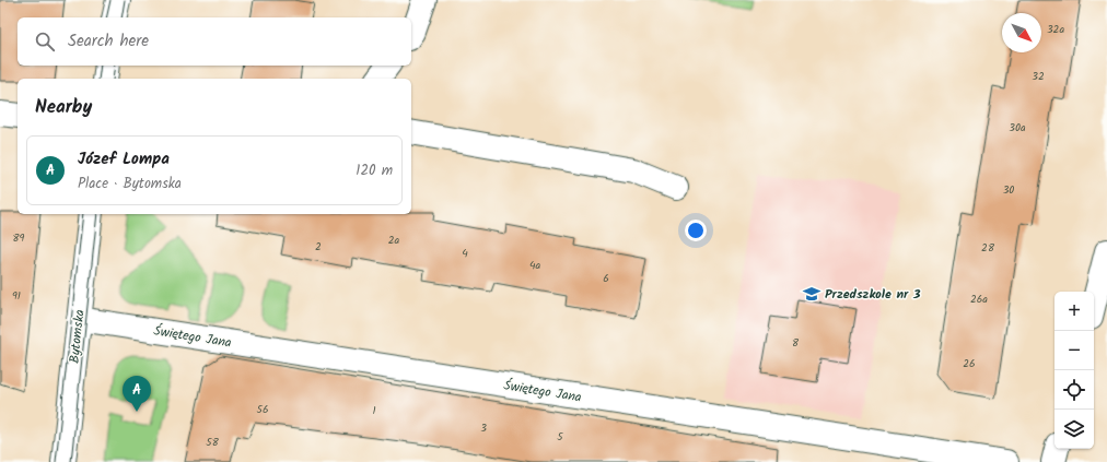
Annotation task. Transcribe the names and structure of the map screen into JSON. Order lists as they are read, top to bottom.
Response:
{
  "streets": {
    "street": ["Bytomska", "Świętego Jana"]
  },
  "crossings": [
    ["Bytomska", "Świętego Jana"]
  ],
  "places": {
    "school or university": ["Przedszkole nr 3"]
  },
  "house_numbers": [
    "32a",
    "32",
    "30a",
    "30",
    "89",
    "2a",
    "2",
    "28",
    "4",
    "4a",
    "6",
    "91",
    "26a",
    "8",
    "26",
    "56",
    "1",
    "3",
    "5",
    "58"
  ],
  "north": "bottom right",
  "page": {
    "search": "Search here",
    "heading": "Nearby",
    "list": [
      {
        "mark": "A",
        "name": "Józef Lompa",
        "note": "Place · Bytomska",
        "value": "120 m"
      }
    ],
    "map_buttons": ["+", "−"],
    "pins": "A"
  }
}
